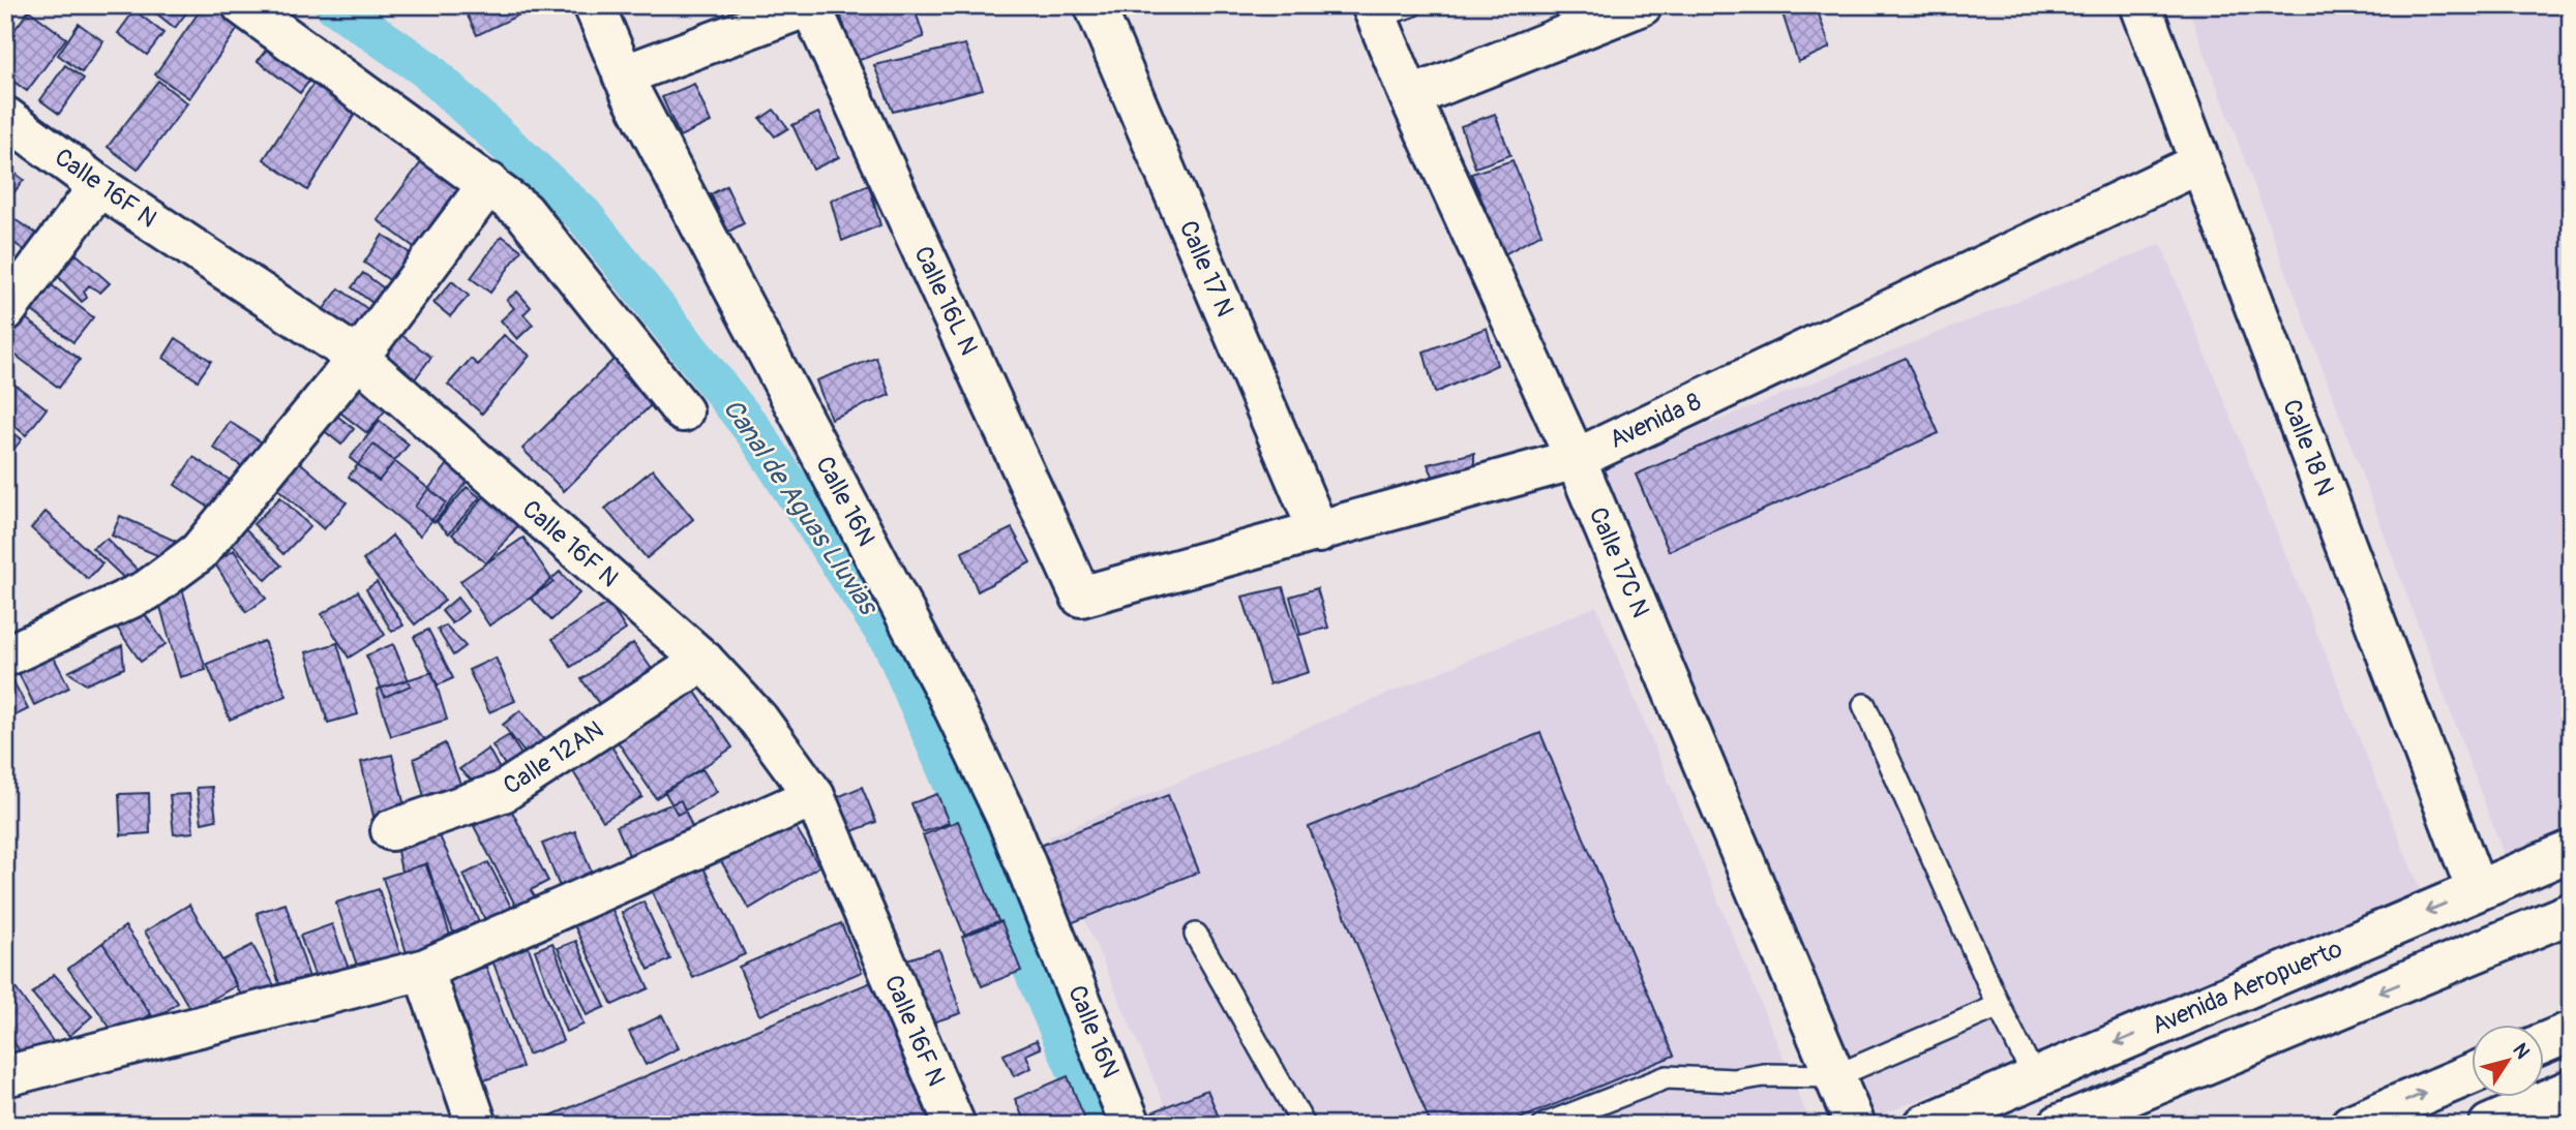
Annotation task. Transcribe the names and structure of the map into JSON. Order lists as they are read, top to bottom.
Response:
{
  "streets": {
    "street": [
      "Calle 16F N",
      "Calle 17 N",
      "Calle 16L N",
      "Avenida 8",
      "Calle 18 N",
      "Calle 16N",
      "Calle 17C N",
      "Calle 12AN",
      "Avenida Aeropuerto"
    ]
  },
  "crossings": [
    ["Calle 16F N", "Calle 12AN"],
    ["Calle 17 N", "Avenida 8"],
    ["Calle 16L N", "Avenida 8"],
    ["Avenida 8", "Calle 18 N"],
    ["Avenida 8", "Calle 17C N"],
    ["Calle 18 N", "Avenida Aeropuerto"]
  ],
  "water": ["Canal de Aguas Lluvias"],
  "north": "top right"
}
